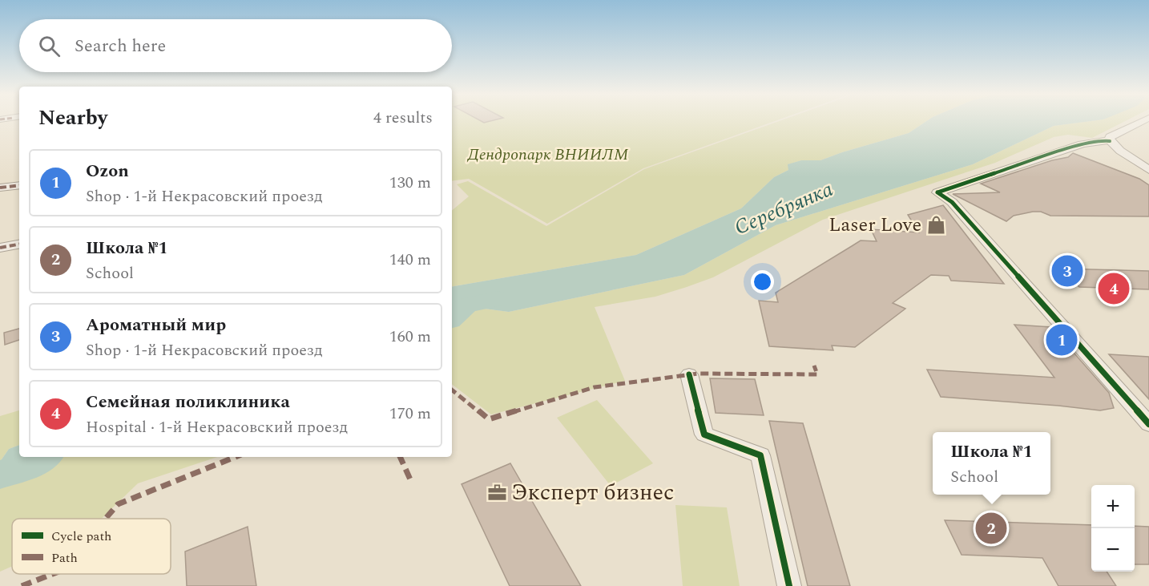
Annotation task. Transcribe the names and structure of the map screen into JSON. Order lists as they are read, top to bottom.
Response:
{
  "water": ["Серебрянка"],
  "parks": ["Дендропарк ВНИИЛМ"],
  "places": {
    "shop": ["Laser Love"],
    "office": ["Эксперт бизнес"]
  },
  "legend": ["Cycle path", "Path"],
  "page": {
    "search": "Search here",
    "heading": ["Nearby", "4 results"],
    "list": [
      {
        "mark": "1",
        "name": "Ozon",
        "note": "Shop · 1-й Некрасовский проезд",
        "value": "130 m"
      },
      {
        "mark": "2",
        "name": "Школа №1",
        "note": "School",
        "value": "140 m"
      },
      {
        "mark": "3",
        "name": "Ароматный мир",
        "note": "Shop · 1-й Некрасовский проезд",
        "value": "160 m"
      },
      {
        "mark": "4",
        "name": "Семейная поликлиника",
        "note": "Hospital · 1-й Некрасовский проезд",
        "value": "170 m"
      }
    ],
    "pins": [
      "3",
      "4",
      "1",
      "2"
    ],
    "popup": ["Школа №1", "School"],
    "map_buttons": ["+", "−"]
  }
}
